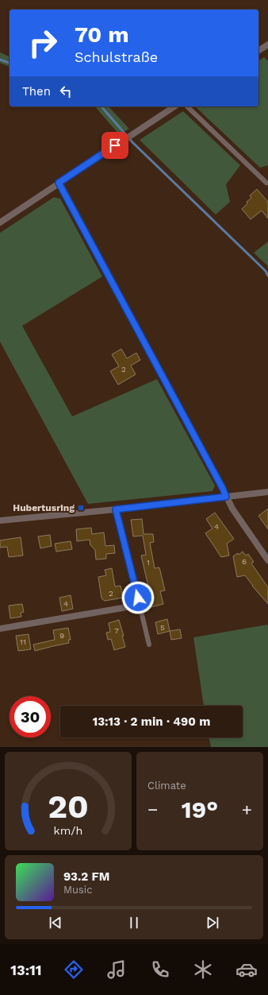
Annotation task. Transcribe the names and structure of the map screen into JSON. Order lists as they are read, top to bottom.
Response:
{
  "places": {
    "transit": ["Hubertusring"]
  },
  "house_numbers": [
    "2",
    "4",
    "6",
    "1",
    "2",
    "4",
    "5",
    "7",
    "9",
    "11"
  ],
  "page": {
    "turn": ["70 m", "Schulstraße"],
    "then": "Then",
    "limit": "30",
    "trip": "13:13 · 2 min · 490 m",
    "tile": "Climate",
    "heat": ["−", "19°", "+"],
    "song": ["93.2 FM", "Music"],
    "tabs": "13:11",
    "gauge": ["20", "km/h"]
  }
}
